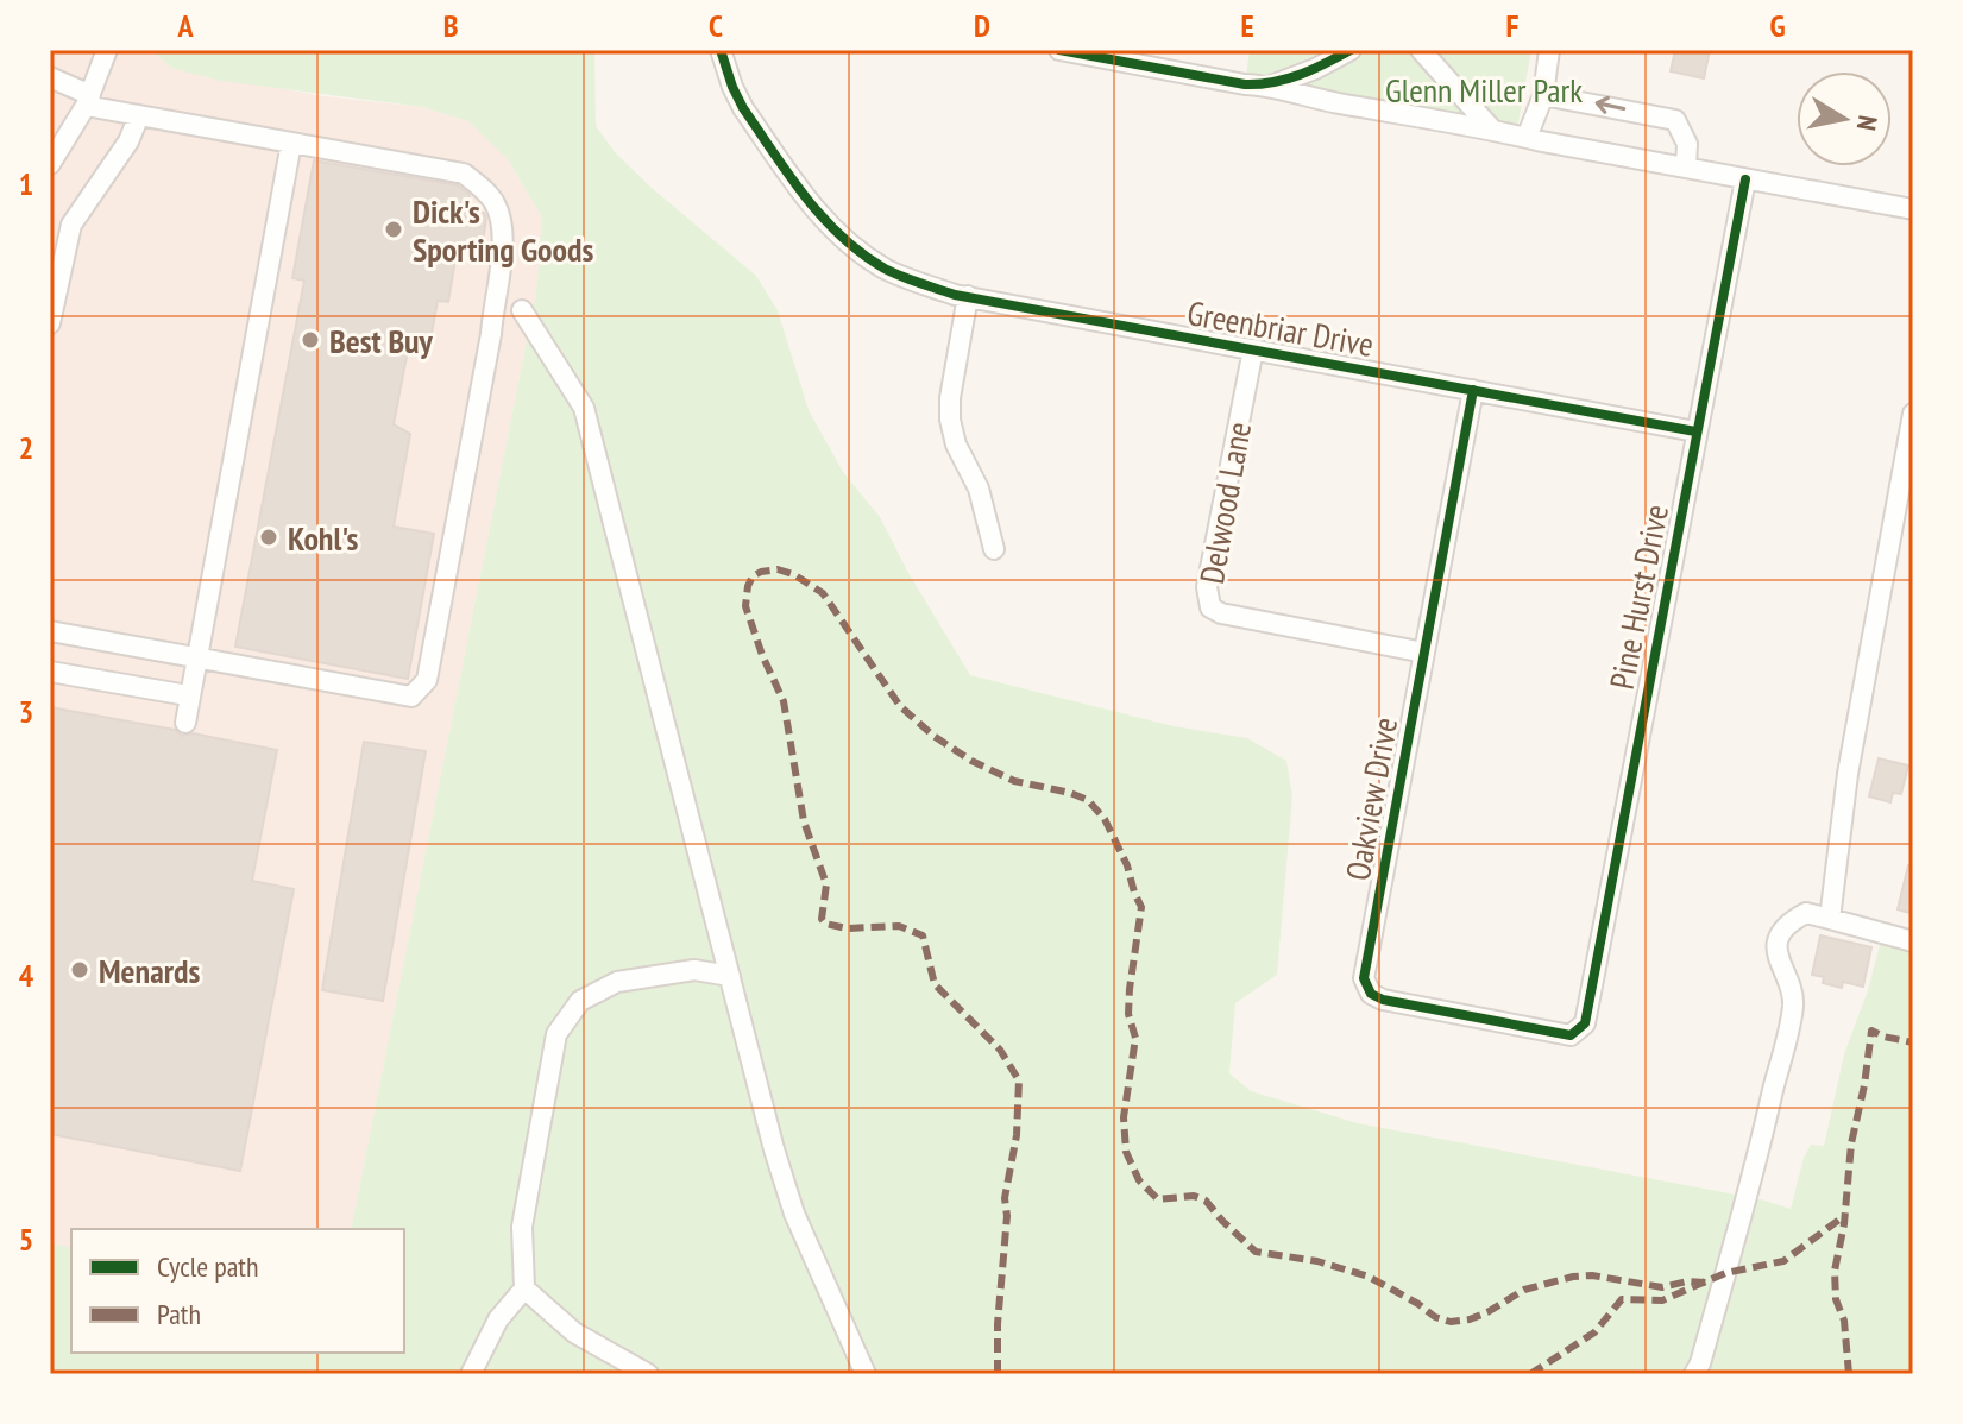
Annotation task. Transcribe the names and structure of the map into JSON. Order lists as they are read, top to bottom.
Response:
{
  "streets": {
    "street": [
      "Greenbriar Drive",
      "Delwood Lane",
      "Pine Hurst Drive",
      "Oakview Drive"
    ]
  },
  "crossings": [
    ["Greenbriar Drive", "Delwood Lane"],
    ["Greenbriar Drive", "Pine Hurst Drive"],
    ["Greenbriar Drive", "Oakview Drive"],
    ["Delwood Lane", "Oakview Drive"],
    ["Pine Hurst Drive", "Oakview Drive"]
  ],
  "parks": ["Glenn Miller Park"],
  "places": [
    "Dick's Sporting Goods",
    "Best Buy",
    "Kohl's",
    "Menards"
  ],
  "legend": ["Cycle path", "Path"],
  "north": "right",
  "grid": {
    "columns": [
      "A",
      "B",
      "C",
      "D",
      "E",
      "F",
      "G"
    ],
    "rows": [
      "1",
      "2",
      "3",
      "4",
      "5"
    ]
  }
}
